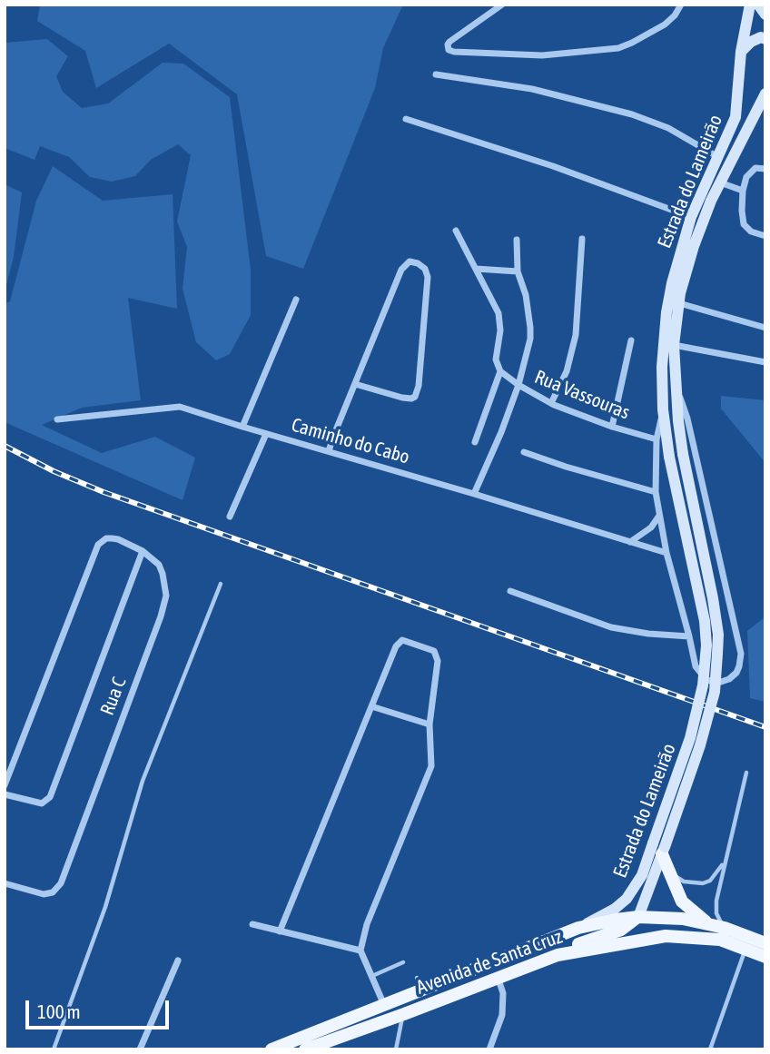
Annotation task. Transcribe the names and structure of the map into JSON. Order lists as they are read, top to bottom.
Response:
{
  "streets": {
    "main road": ["Estrada do Lameirão", "Avenida de Santa Cruz"],
    "street": ["Rua Vassouras", "Caminho do Cabo", "Rua C"]
  },
  "crossings": [
    ["Estrada do Lameirão", "Rua Vassouras"],
    ["Estrada do Lameirão", "Caminho do Cabo"],
    ["Estrada do Lameirão", "Avenida de Santa Cruz"]
  ],
  "scale_bar": "100 m"
}
